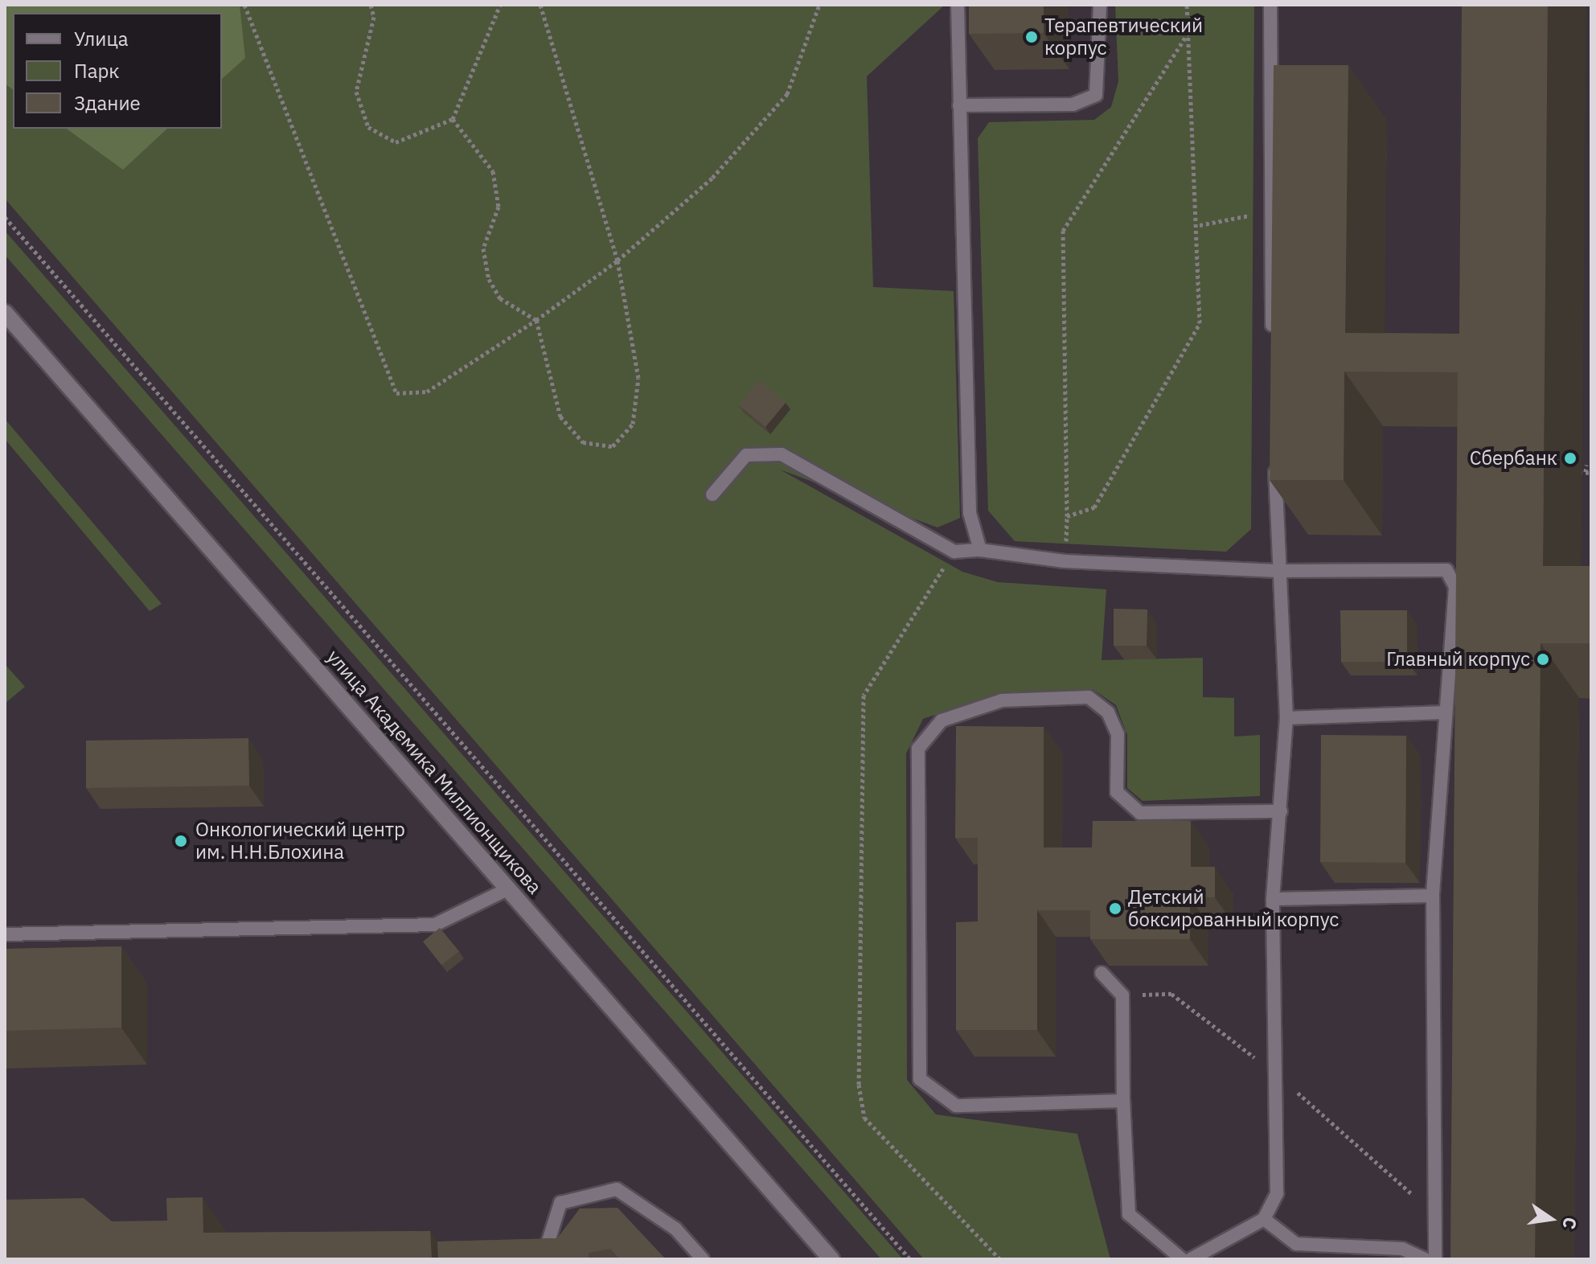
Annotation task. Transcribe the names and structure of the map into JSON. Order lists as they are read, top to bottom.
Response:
{
  "streets": {
    "street": ["улица Академика Миллионщикова"]
  },
  "places": [
    "Терапевтический корпус",
    "Сбербанк",
    "Главный корпус",
    "Онкологический центр им. Н.Н.Блохина",
    "Детский боксированный корпус"
  ],
  "legend": ["Улица", "Парк", "Здание"],
  "north": "right"
}
